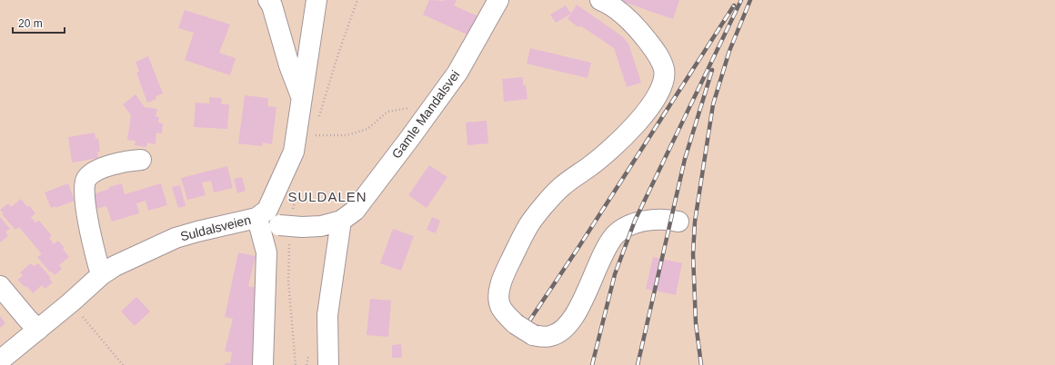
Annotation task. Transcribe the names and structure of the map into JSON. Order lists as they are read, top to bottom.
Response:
{
  "streets": {
    "street": ["Gamle Mandalsvei", "Suldalsveien"]
  },
  "crossings": [
    ["Gamle Mandalsvei", "Suldalsveien"]
  ],
  "districts": ["SULDALEN"],
  "scale_bar": "20 m"
}
